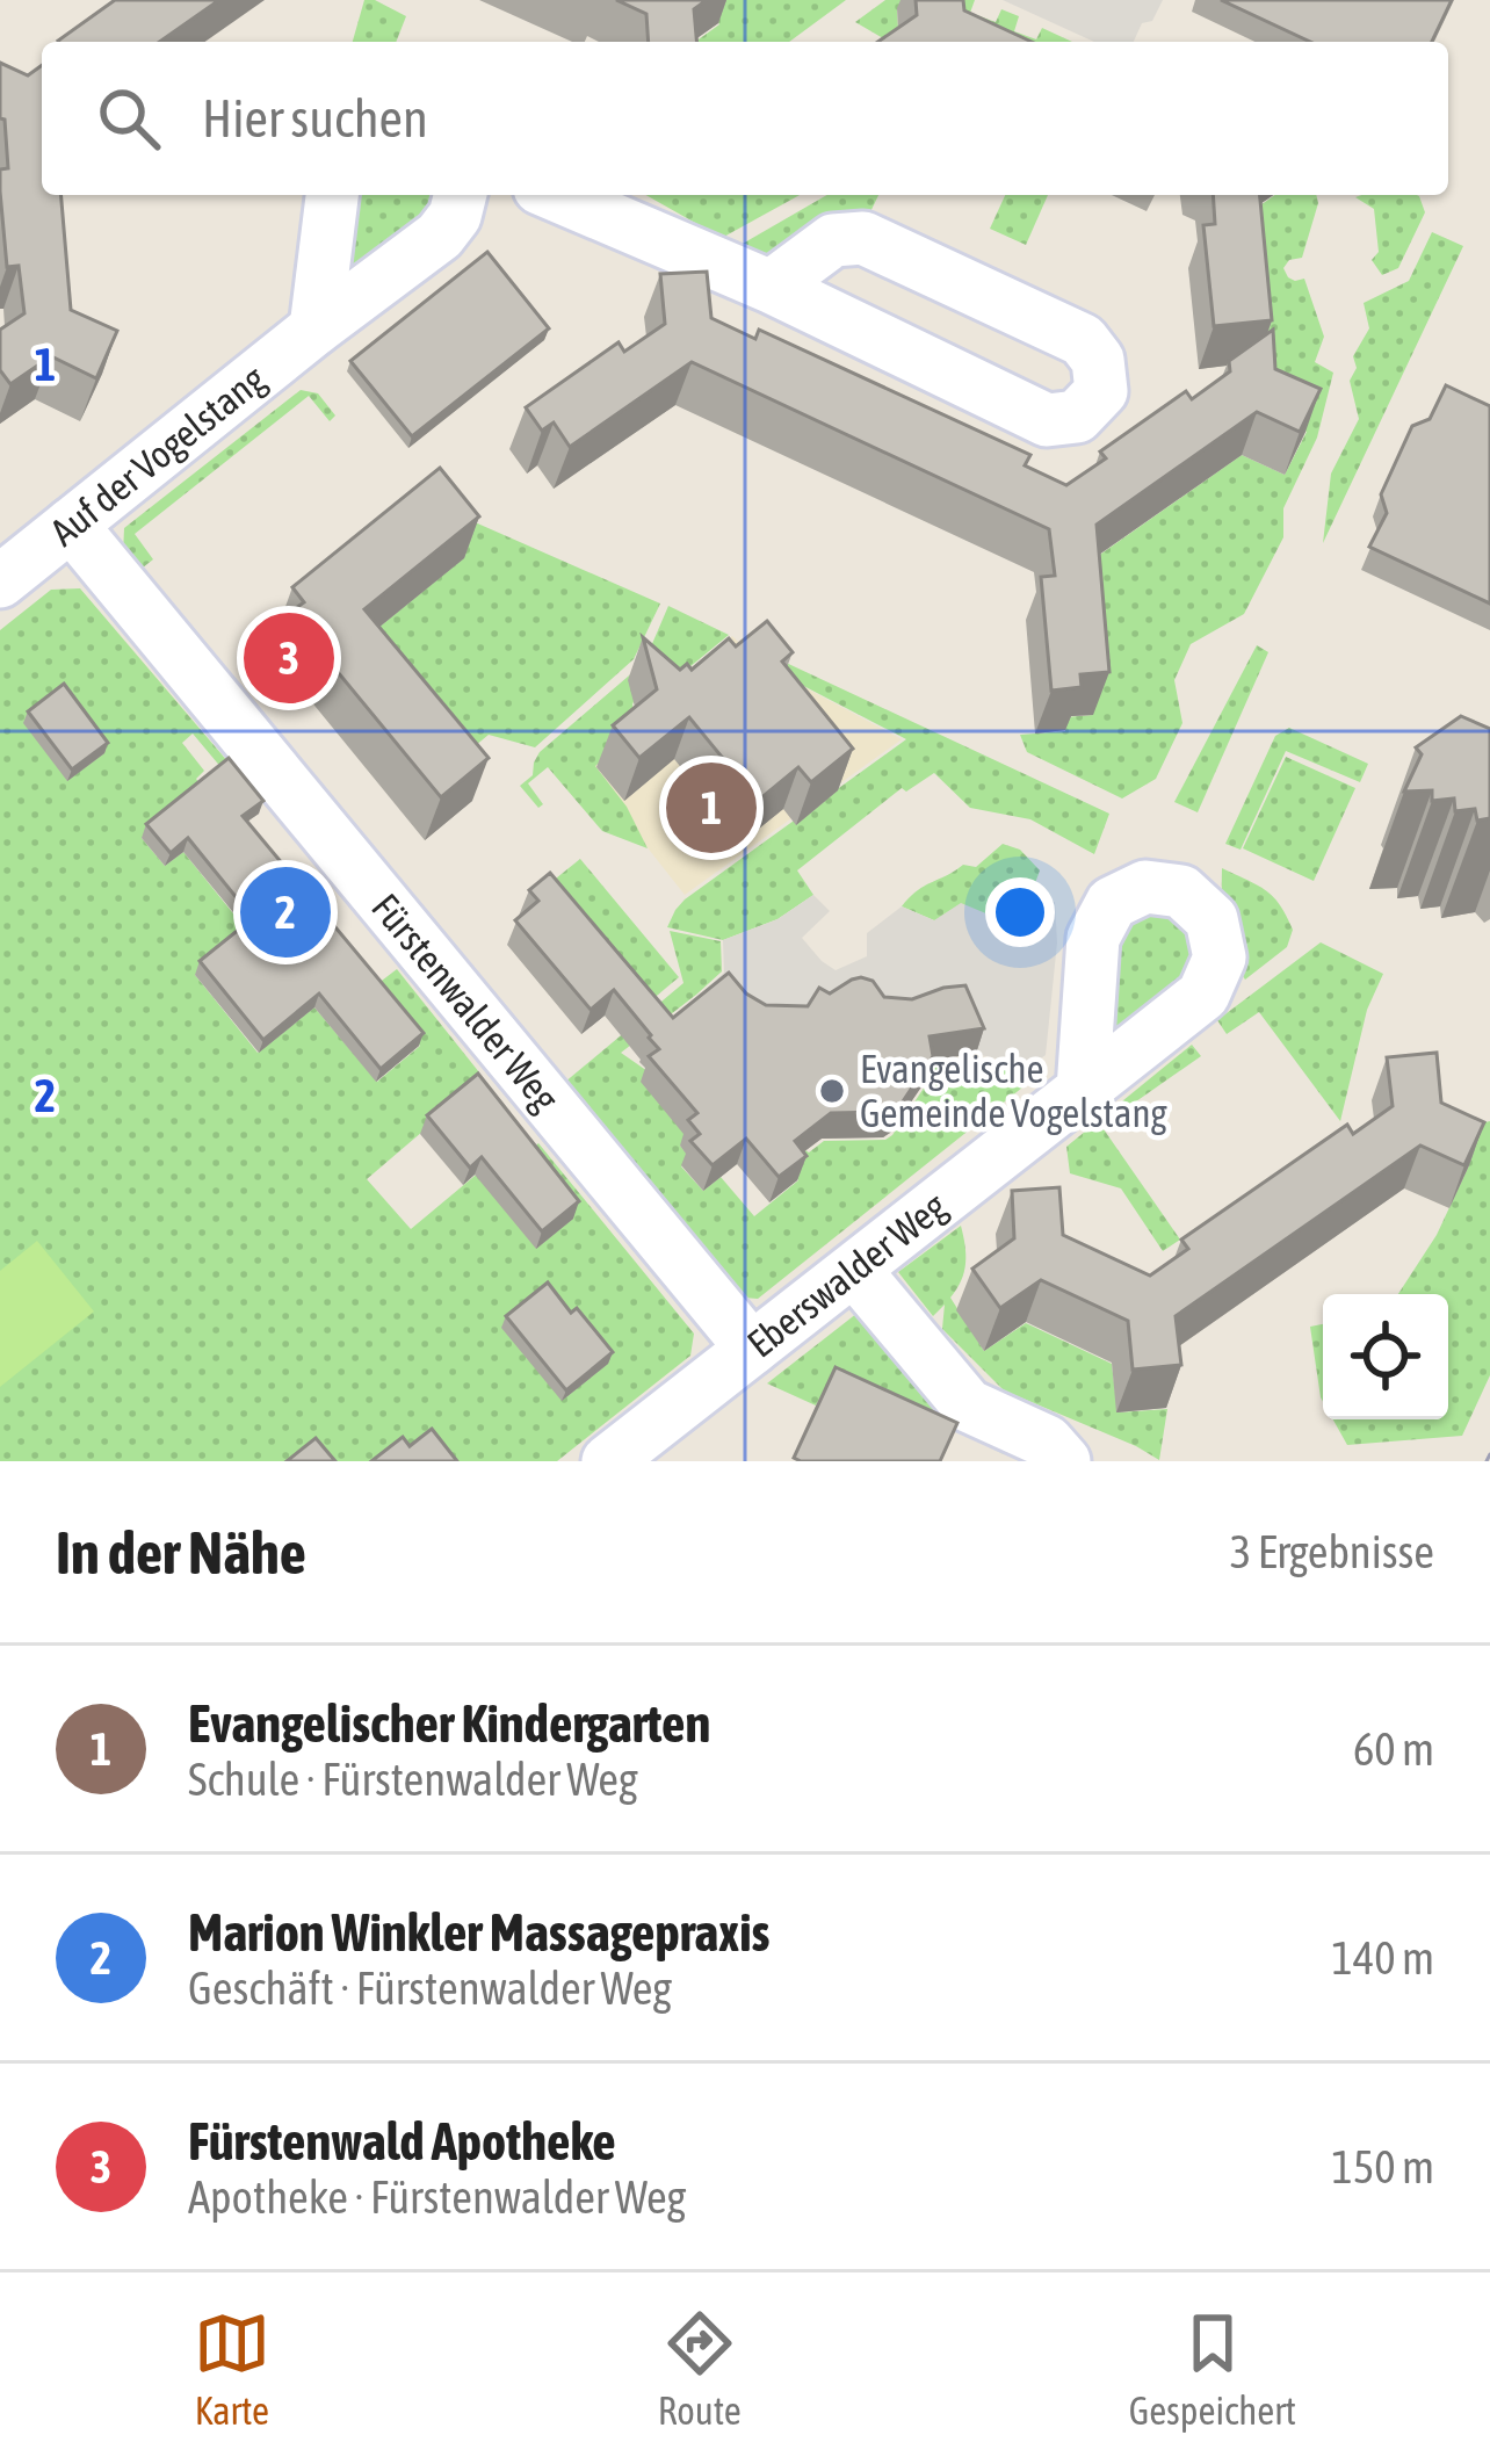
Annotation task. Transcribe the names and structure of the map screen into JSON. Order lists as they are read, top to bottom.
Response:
{
  "streets": {
    "street": ["Auf der Vogelstang", "Fürstenwalder Weg", "Eberswalder Weg"]
  },
  "crossings": [
    ["Auf der Vogelstang", "Fürstenwalder Weg"],
    ["Fürstenwalder Weg", "Eberswalder Weg"]
  ],
  "places": ["Evangelische Gemeinde Vogelstang"],
  "page": {
    "search": "Hier suchen",
    "pins": ["3", "1", "2"],
    "heading": ["In der Nähe", "3 Ergebnisse"],
    "list": [
      {
        "mark": "1",
        "name": "Evangelischer Kindergarten",
        "note": "Schule · Fürstenwalder Weg",
        "value": "60 m"
      },
      {
        "mark": "2",
        "name": "Marion Winkler Massagepraxis",
        "note": "Geschäft · Fürstenwalder Weg",
        "value": "140 m"
      },
      {
        "mark": "3",
        "name": "Fürstenwald Apotheke",
        "note": "Apotheke · Fürstenwalder Weg",
        "value": "150 m"
      }
    ],
    "nav": ["Karte", "Route", "Gespeichert"]
  },
  "grid": {
    "rows": ["1", "2"]
  }
}
